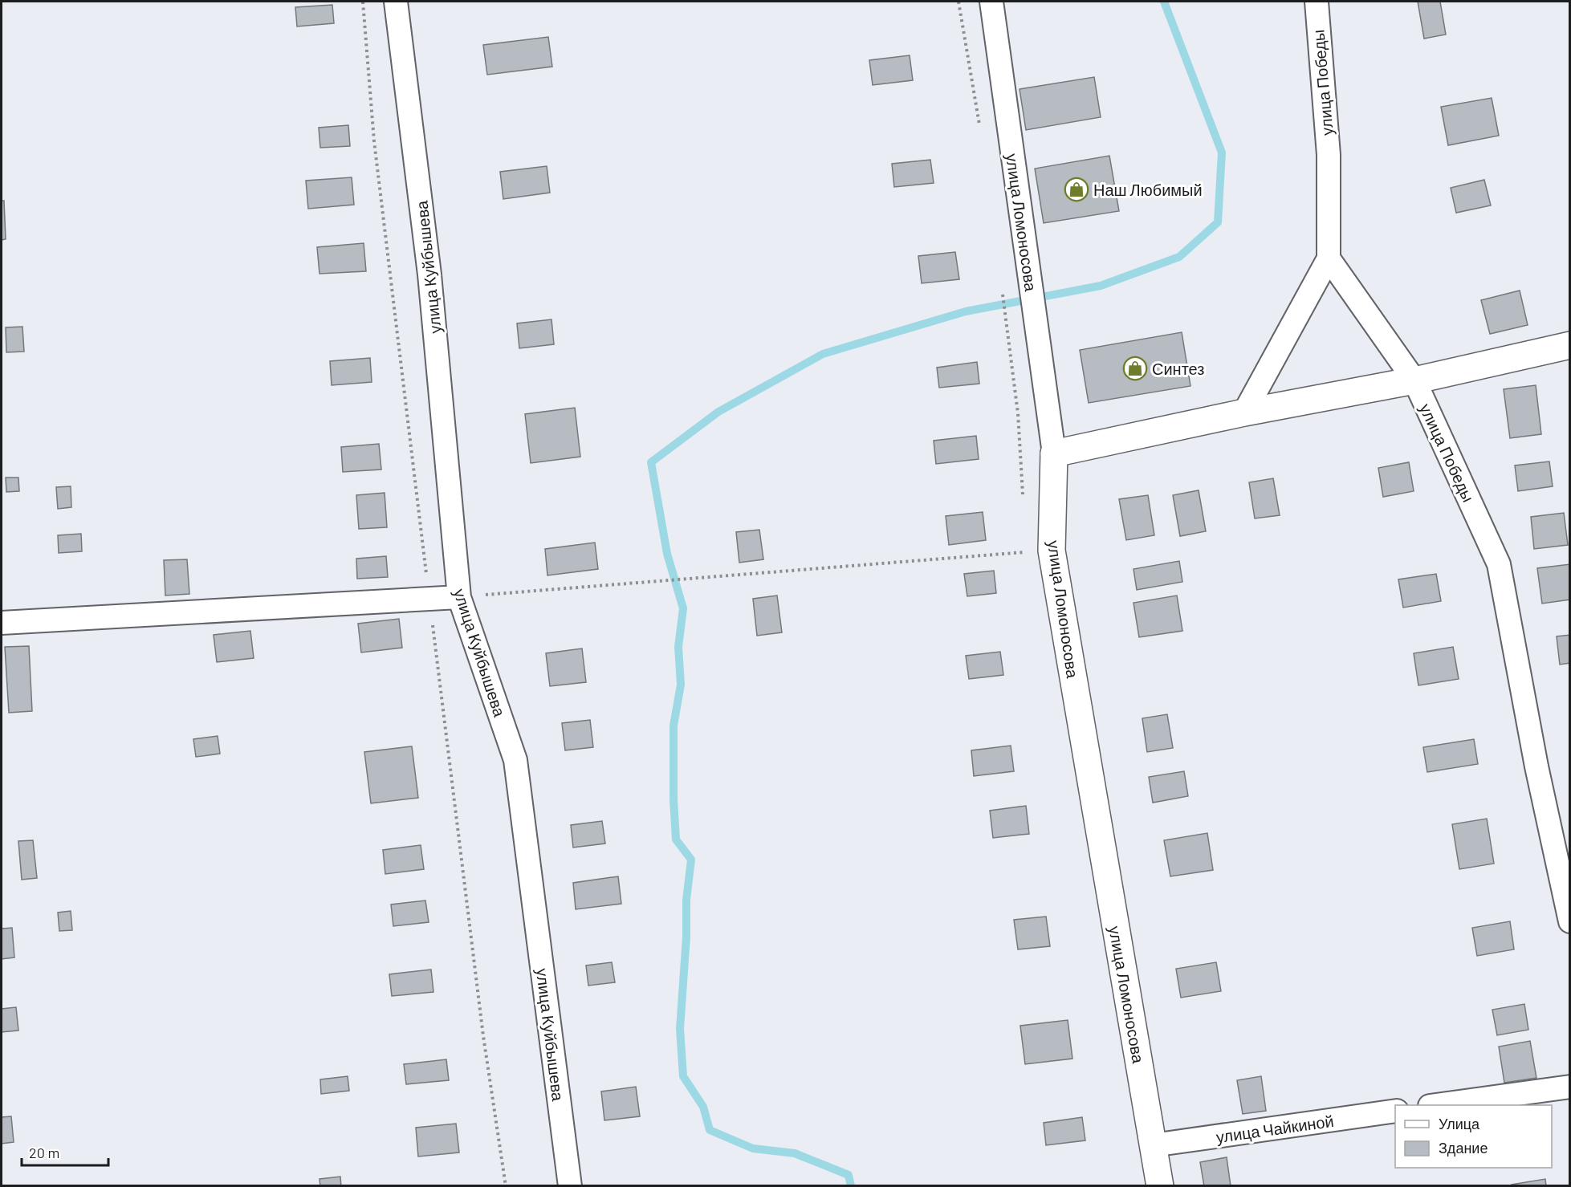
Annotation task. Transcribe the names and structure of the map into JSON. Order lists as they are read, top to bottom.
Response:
{
  "streets": {
    "main road": ["улица Ломоносова"],
    "street": ["улица Победы", "улица Куйбышева", "улица Чайкиной"]
  },
  "crossings": [
    ["улица Ломоносова", "улица Чайкиной"]
  ],
  "places": {
    "shop": ["Наш Любимый", "Синтез"]
  },
  "legend": ["Улица", "Здание"],
  "scale_bar": "20 m"
}
